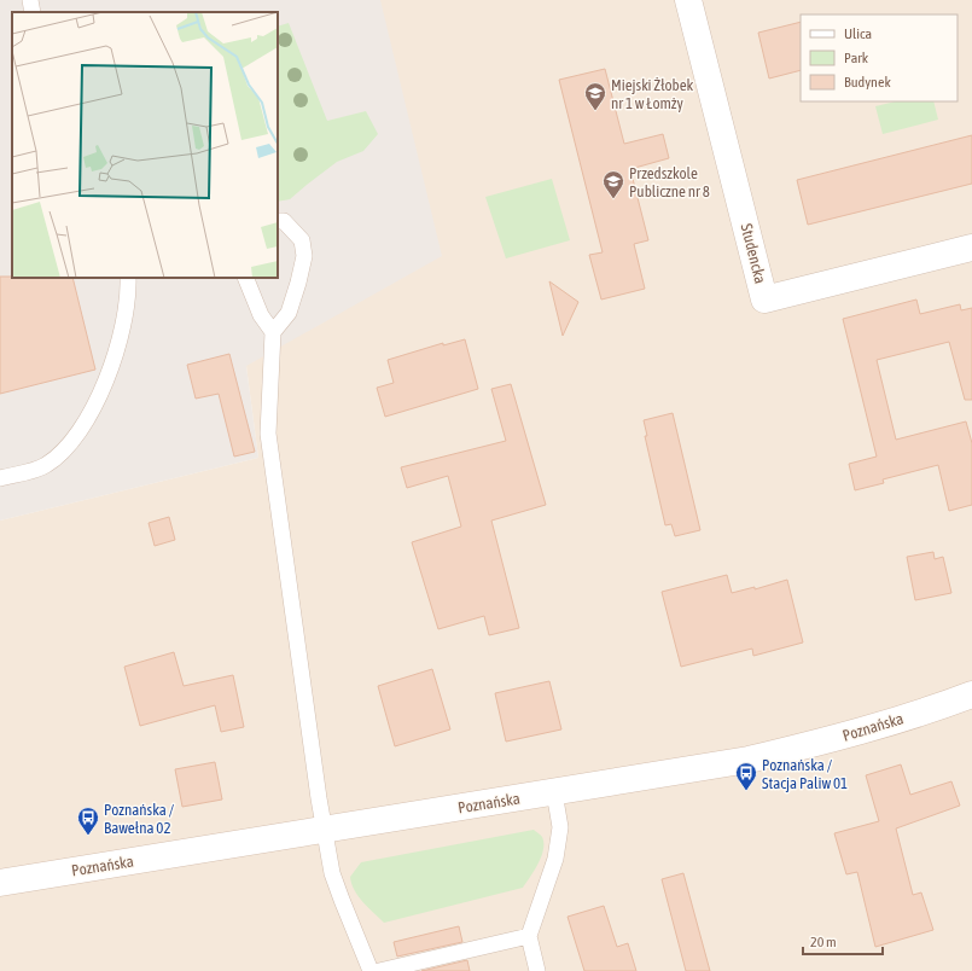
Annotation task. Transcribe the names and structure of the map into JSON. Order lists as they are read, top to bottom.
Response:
{
  "streets": {
    "street": ["Studencka", "Poznańska"]
  },
  "places": {
    "school or university": ["Miejski Żłobek nr 1 w Łomży", "Przedszkole Publiczne nr 8"],
    "bus stop": ["Poznańska / Stacja Paliw 01", "Poznańska / Bawełna 02"]
  },
  "legend": ["Ulica", "Park", "Budynek"],
  "scale_bar": "20 m"
}
